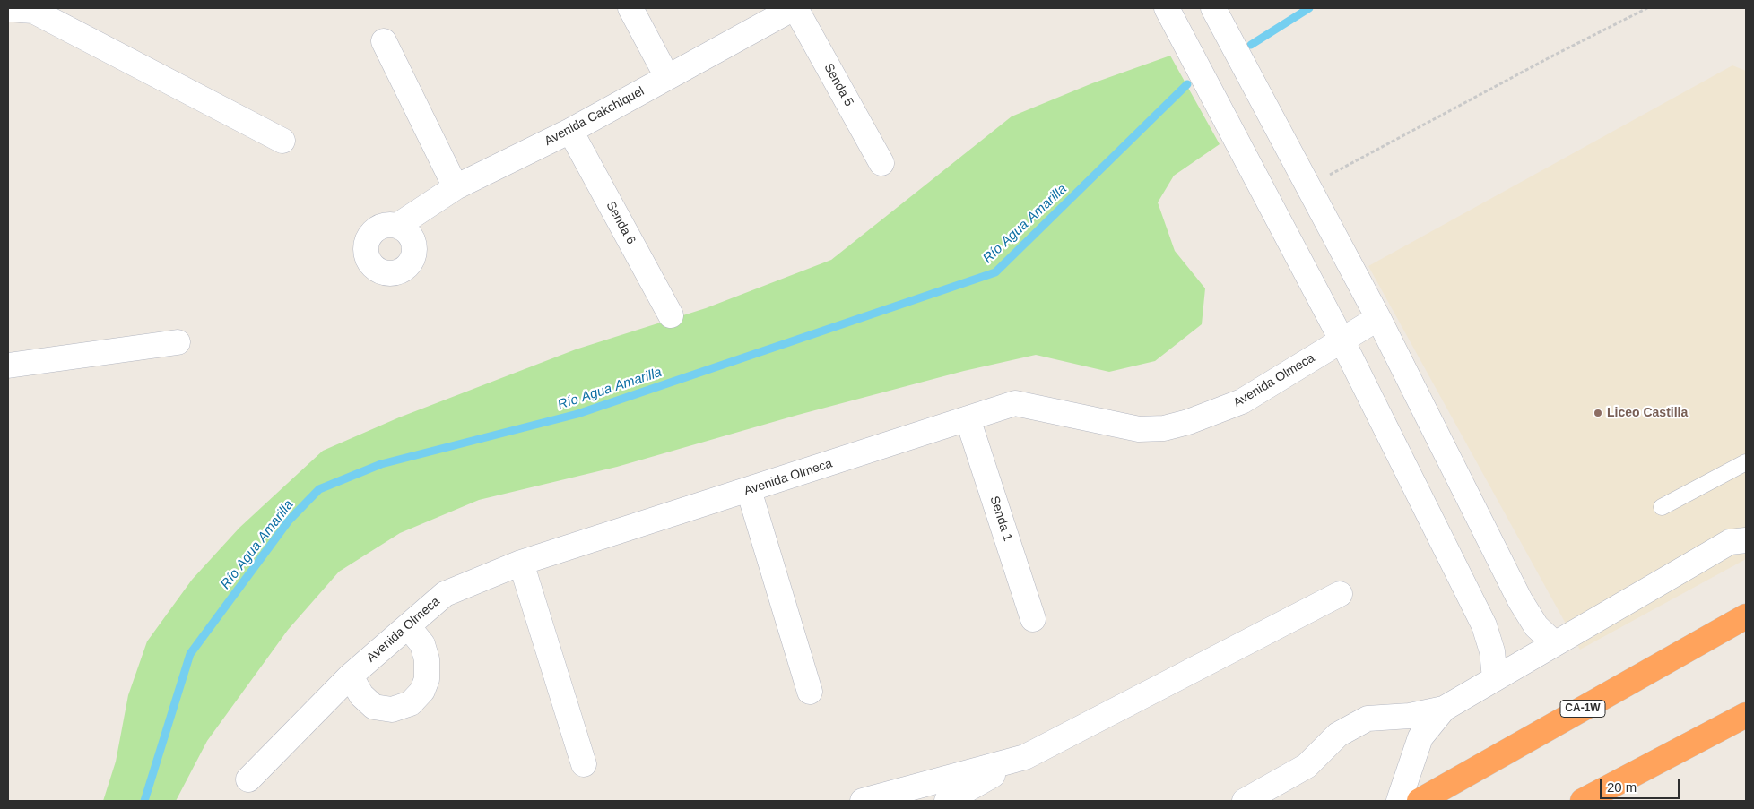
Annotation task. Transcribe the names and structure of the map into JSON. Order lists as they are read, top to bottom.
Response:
{
  "streets": {
    "highway": ["CA-1W"],
    "street": [
      "Senda 5",
      "Avenida Cakchiquel",
      "Senda 6",
      "Avenida Olmeca",
      "Senda 1"
    ]
  },
  "crossings": [
    ["Senda 5", "Avenida Cakchiquel"],
    ["Avenida Cakchiquel", "Senda 6"],
    ["Avenida Olmeca", "Senda 1"]
  ],
  "water": ["Río Agua Amarilla"],
  "places": ["Liceo Castilla"],
  "scale_bar": "20 m"
}
